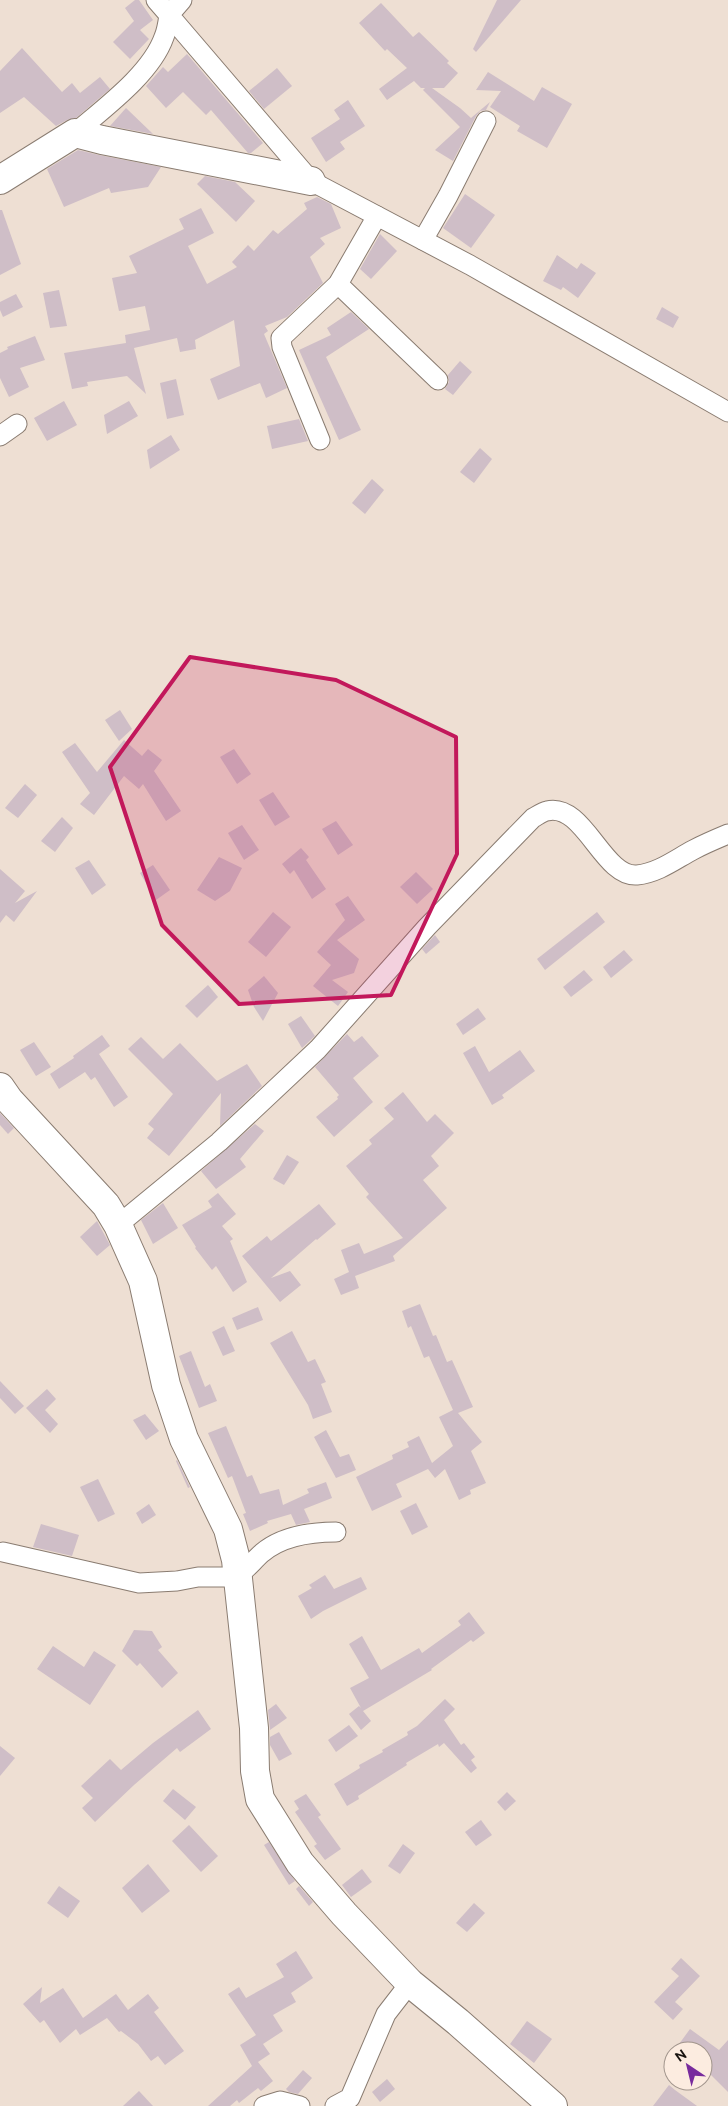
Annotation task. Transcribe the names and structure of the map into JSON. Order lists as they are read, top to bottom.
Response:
{
  "north": "top left"
}
